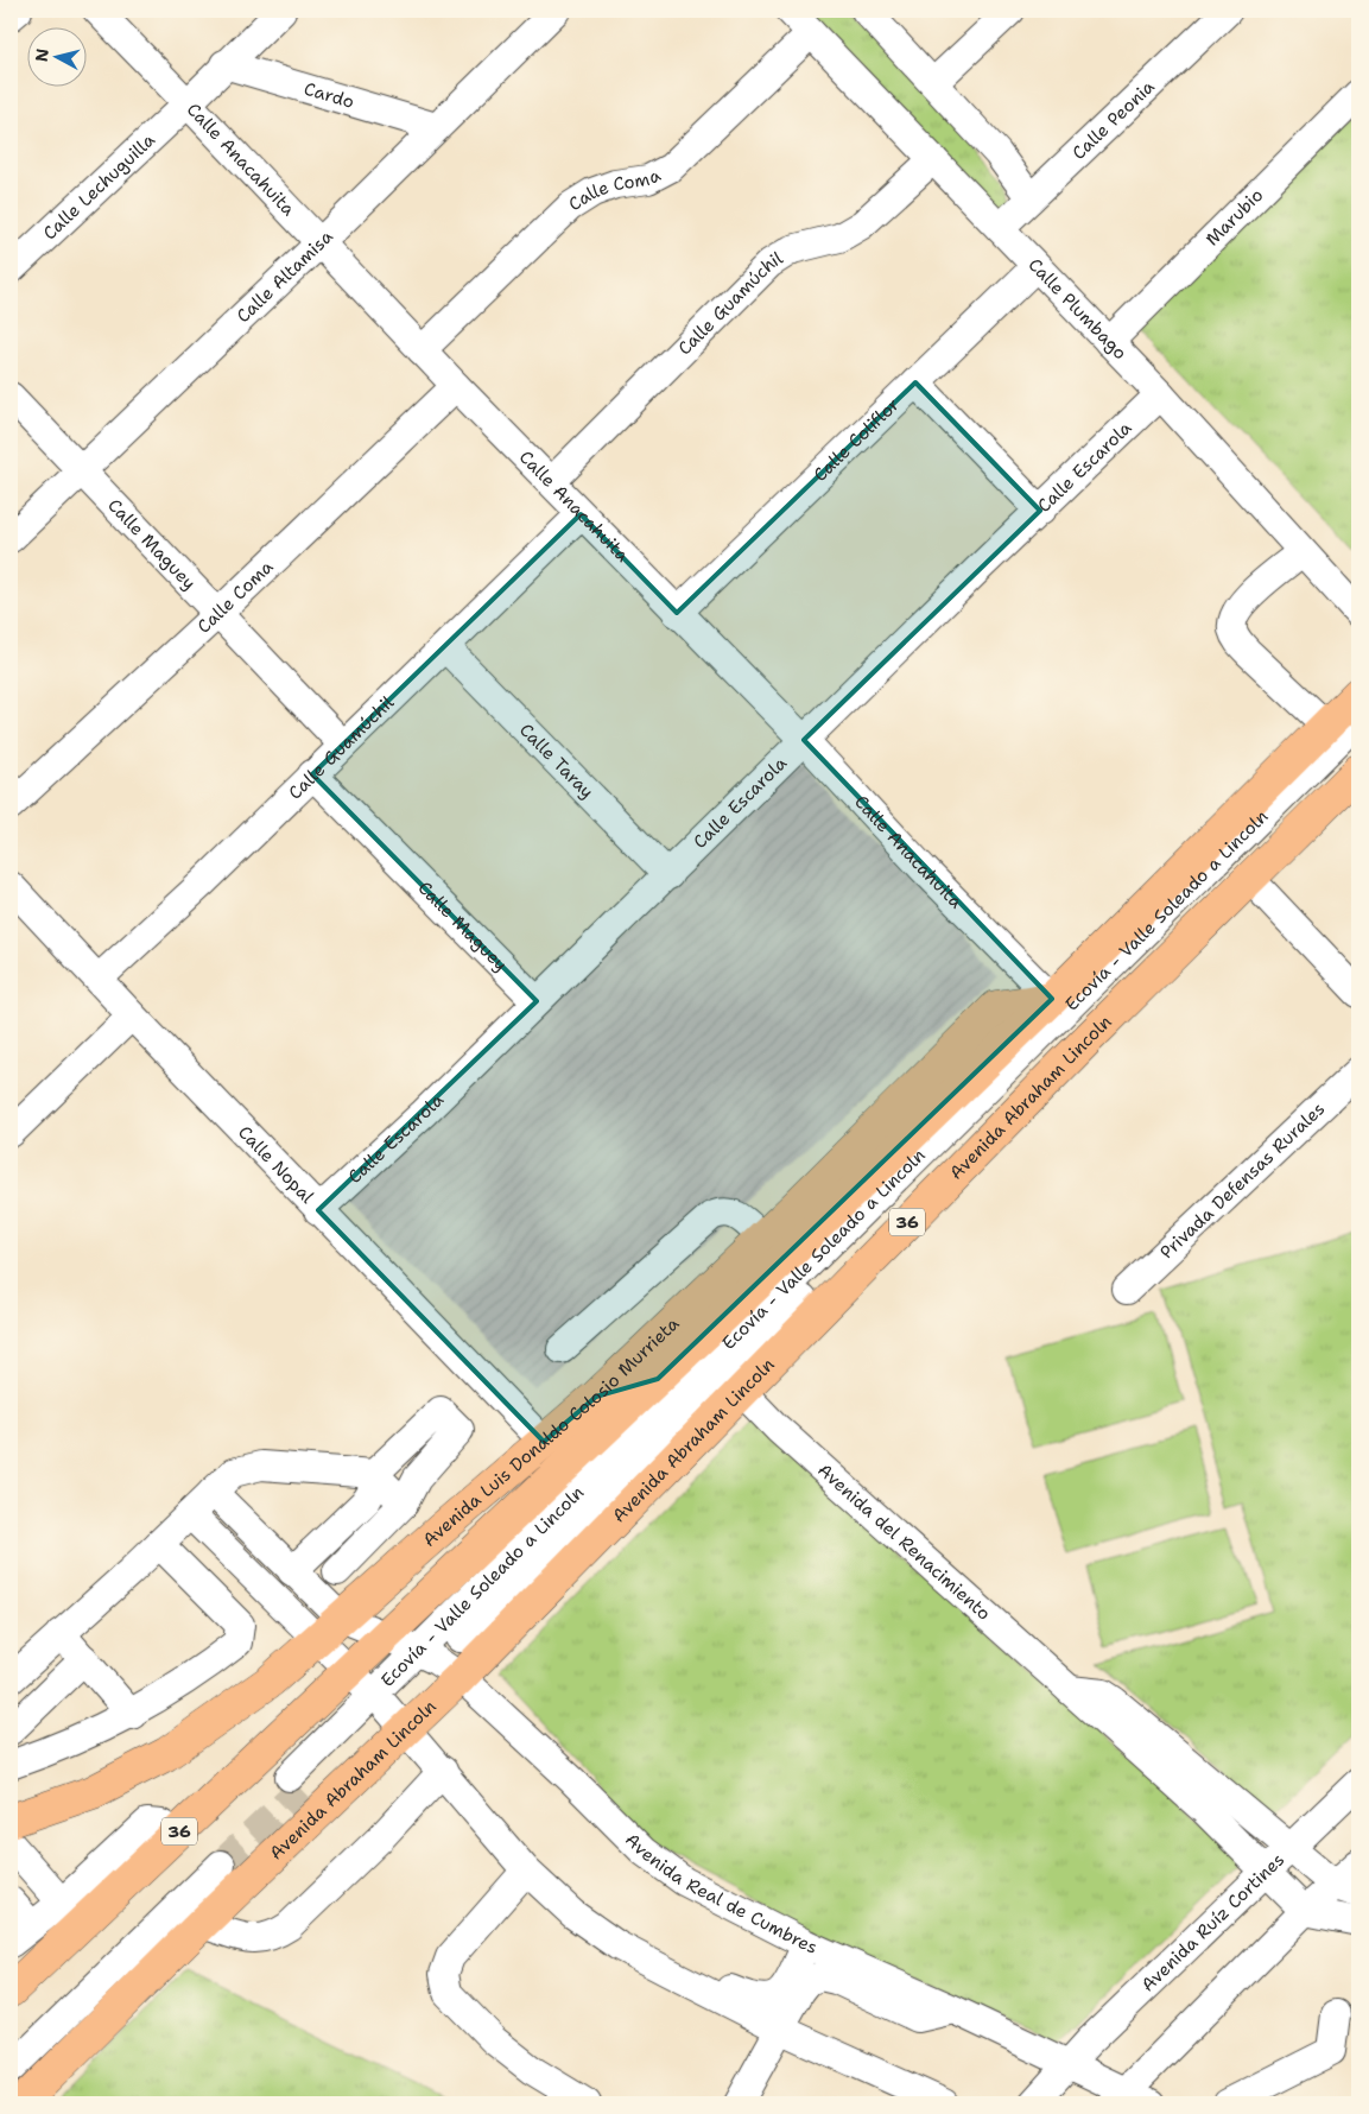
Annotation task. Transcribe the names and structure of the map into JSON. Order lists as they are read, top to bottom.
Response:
{
  "streets": {
    "main road": ["Avenida Abraham Lincoln", "36", "Avenida Luis Donaldo Colosio Murrieta"],
    "street": [
      "Cardo",
      "Calle Peonia",
      "Calle Anacahuita",
      "Calle Lechuguilla",
      "Calle Coma",
      "Marubio",
      "Calle Altamisa",
      "Calle Guamúchil",
      "Calle Plumbago",
      "Calle Coliflor",
      "Calle Escarola",
      "Calle Maguey",
      "Calle Taray",
      "Ecovía - Valle Soleado a Lincoln",
      "Calle Nopal",
      "Privada Defensas Rurales",
      "Avenida del Renacimiento",
      "Avenida Real de Cumbres",
      "Avenida Ruíz Cortines"
    ]
  },
  "crossings": [
    ["Cardo", "Calle Lechuguilla"],
    ["Cardo", "Calle Altamisa"],
    ["Calle Peonia", "Calle Plumbago"],
    ["Calle Anacahuita", "Calle Lechuguilla"],
    ["Calle Anacahuita", "Calle Coma"],
    ["Calle Anacahuita", "Calle Altamisa"],
    ["Calle Anacahuita", "Calle Guamúchil"],
    ["Calle Anacahuita", "Calle Coliflor"],
    ["Calle Anacahuita", "Calle Escarola"],
    ["Calle Anacahuita", "36"],
    ["Calle Anacahuita", "Avenida Luis Donaldo Colosio Murrieta"],
    ["Calle Coma", "Calle Plumbago"],
    ["Calle Coma", "Calle Maguey"],
    ["Marubio", "Calle Plumbago"],
    ["Calle Altamisa", "Calle Maguey"],
    ["Calle Guamúchil", "Calle Plumbago"],
    ["Calle Guamúchil", "Calle Maguey"],
    ["Calle Guamúchil", "Calle Taray"],
    ["Calle Guamúchil", "Calle Nopal"],
    ["Calle Plumbago", "Calle Coliflor"],
    ["Calle Plumbago", "Calle Escarola"],
    ["Calle Escarola", "Calle Maguey"],
    ["Calle Escarola", "Calle Taray"],
    ["Calle Escarola", "Calle Nopal"],
    ["Ecovía - Valle Soleado a Lincoln", "Avenida Abraham Lincoln"],
    ["Ecovía - Valle Soleado a Lincoln", "Avenida Real de Cumbres"],
    ["Avenida Abraham Lincoln", "Avenida del Renacimiento"],
    ["Avenida Abraham Lincoln", "Avenida Real de Cumbres"],
    ["Calle Nopal", "Avenida Luis Donaldo Colosio Murrieta"],
    ["36", "Avenida Luis Donaldo Colosio Murrieta"],
    ["36", "Avenida Real de Cumbres"],
    ["Avenida Luis Donaldo Colosio Murrieta", "Avenida Real de Cumbres"],
    ["Avenida del Renacimiento", "Avenida Ruíz Cortines"],
    ["Avenida Real de Cumbres", "Avenida Ruíz Cortines"]
  ],
  "north": "left"
}
